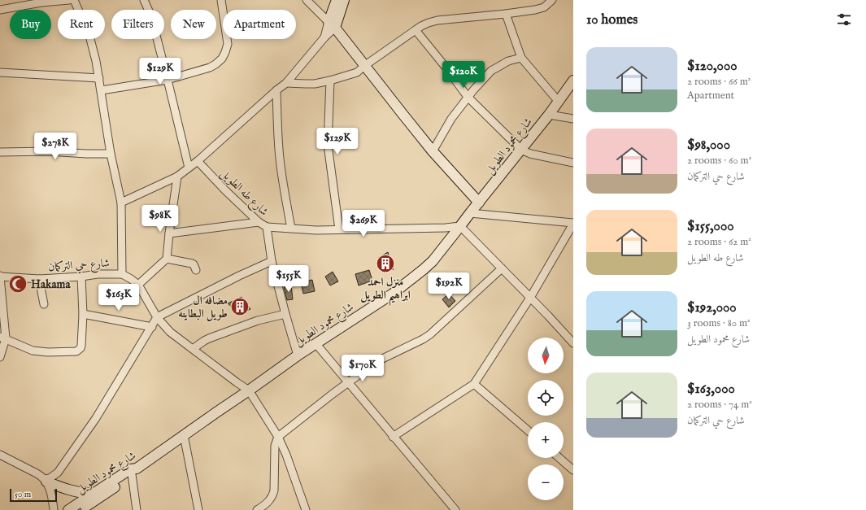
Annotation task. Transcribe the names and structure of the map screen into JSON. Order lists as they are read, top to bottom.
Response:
{
  "streets": {
    "street": ["شارع محمود الطويل", "شارع طه الطويل", "شارع حي التركمان"]
  },
  "crossings": [
    ["شارع محمود الطويل", "شارع طه الطويل"],
    ["شارع محمود الطويل", "شارع حي التركمان"]
  ],
  "places": {
    "building": ["منزل احمد ابراهيم الطويل", "مضافه ال طويل البطاينه"],
    "mosque": ["Hakama"]
  },
  "scale_bar": "50 m",
  "north": "bottom",
  "page": {
    "heading": "10 homes",
    "chip": [
      "Buy",
      "Rent",
      "Filters",
      "New",
      "Apartment"
    ],
    "list": [
      {
        "name": "$120,000",
        "note": "2 rooms · 66 m² · Apartment"
      },
      {
        "name": "$98,000",
        "note": "2 rooms · 60 m² · شارع حي التركمان"
      },
      {
        "name": "$155,000",
        "note": "2 rooms · 62 m² · شارع طه الطويل"
      },
      {
        "name": "$192,000",
        "note": "3 rooms · 80 m² · شارع محمود الطويل"
      },
      {
        "name": "$163,000",
        "note": "2 rooms · 74 m² · شارع حي التركمان"
      }
    ],
    "price": [
      "$129K",
      "$120K",
      "$129K",
      "$278K",
      "$98K",
      "$269K",
      "$155K",
      "$192K",
      "$163K",
      "$170K"
    ],
    "map_buttons": ["+", "−"],
    "scale": "50 m"
  }
}
